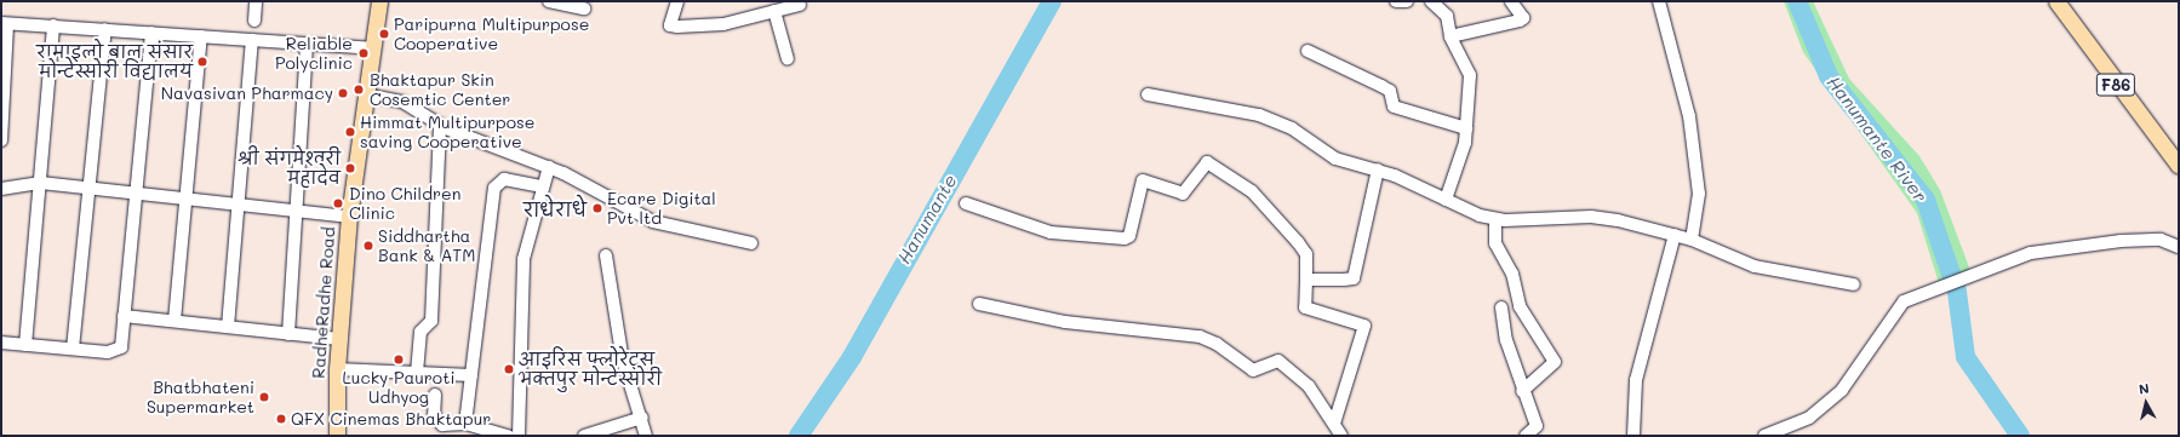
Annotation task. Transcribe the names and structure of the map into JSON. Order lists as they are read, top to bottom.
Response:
{
  "streets": {
    "main road": ["F86", "RadheRadhe Road"]
  },
  "districts": ["राधेराधे"],
  "water": ["Hanumante River", "Hanumante"],
  "places": [
    "Paripurna Multipurpose Cooperative",
    "Reliable Polyclinic",
    "रामाइलो बाल संसार मोन्टेस्सोरी विद्यालय",
    "Bhaktapur Skin Cosemtic Center",
    "Navasivan Pharmacy",
    "Himmat Multipurpose saving Cooperative",
    "श्री संगमेश्वरी महादेव",
    "Dino Children Clinic",
    "Ecare Digital Pvt ltd",
    "Siddhartha Bank & ATM",
    "Lucky Pauroti Udhyog",
    "आइरिस फ्लोरेट्स भक्तपुर मोन्टेस्सोरी",
    "Bhatbhateni Supermarket",
    "QFX Cinemas Bhaktapur"
  ],
  "north": "top"
}
